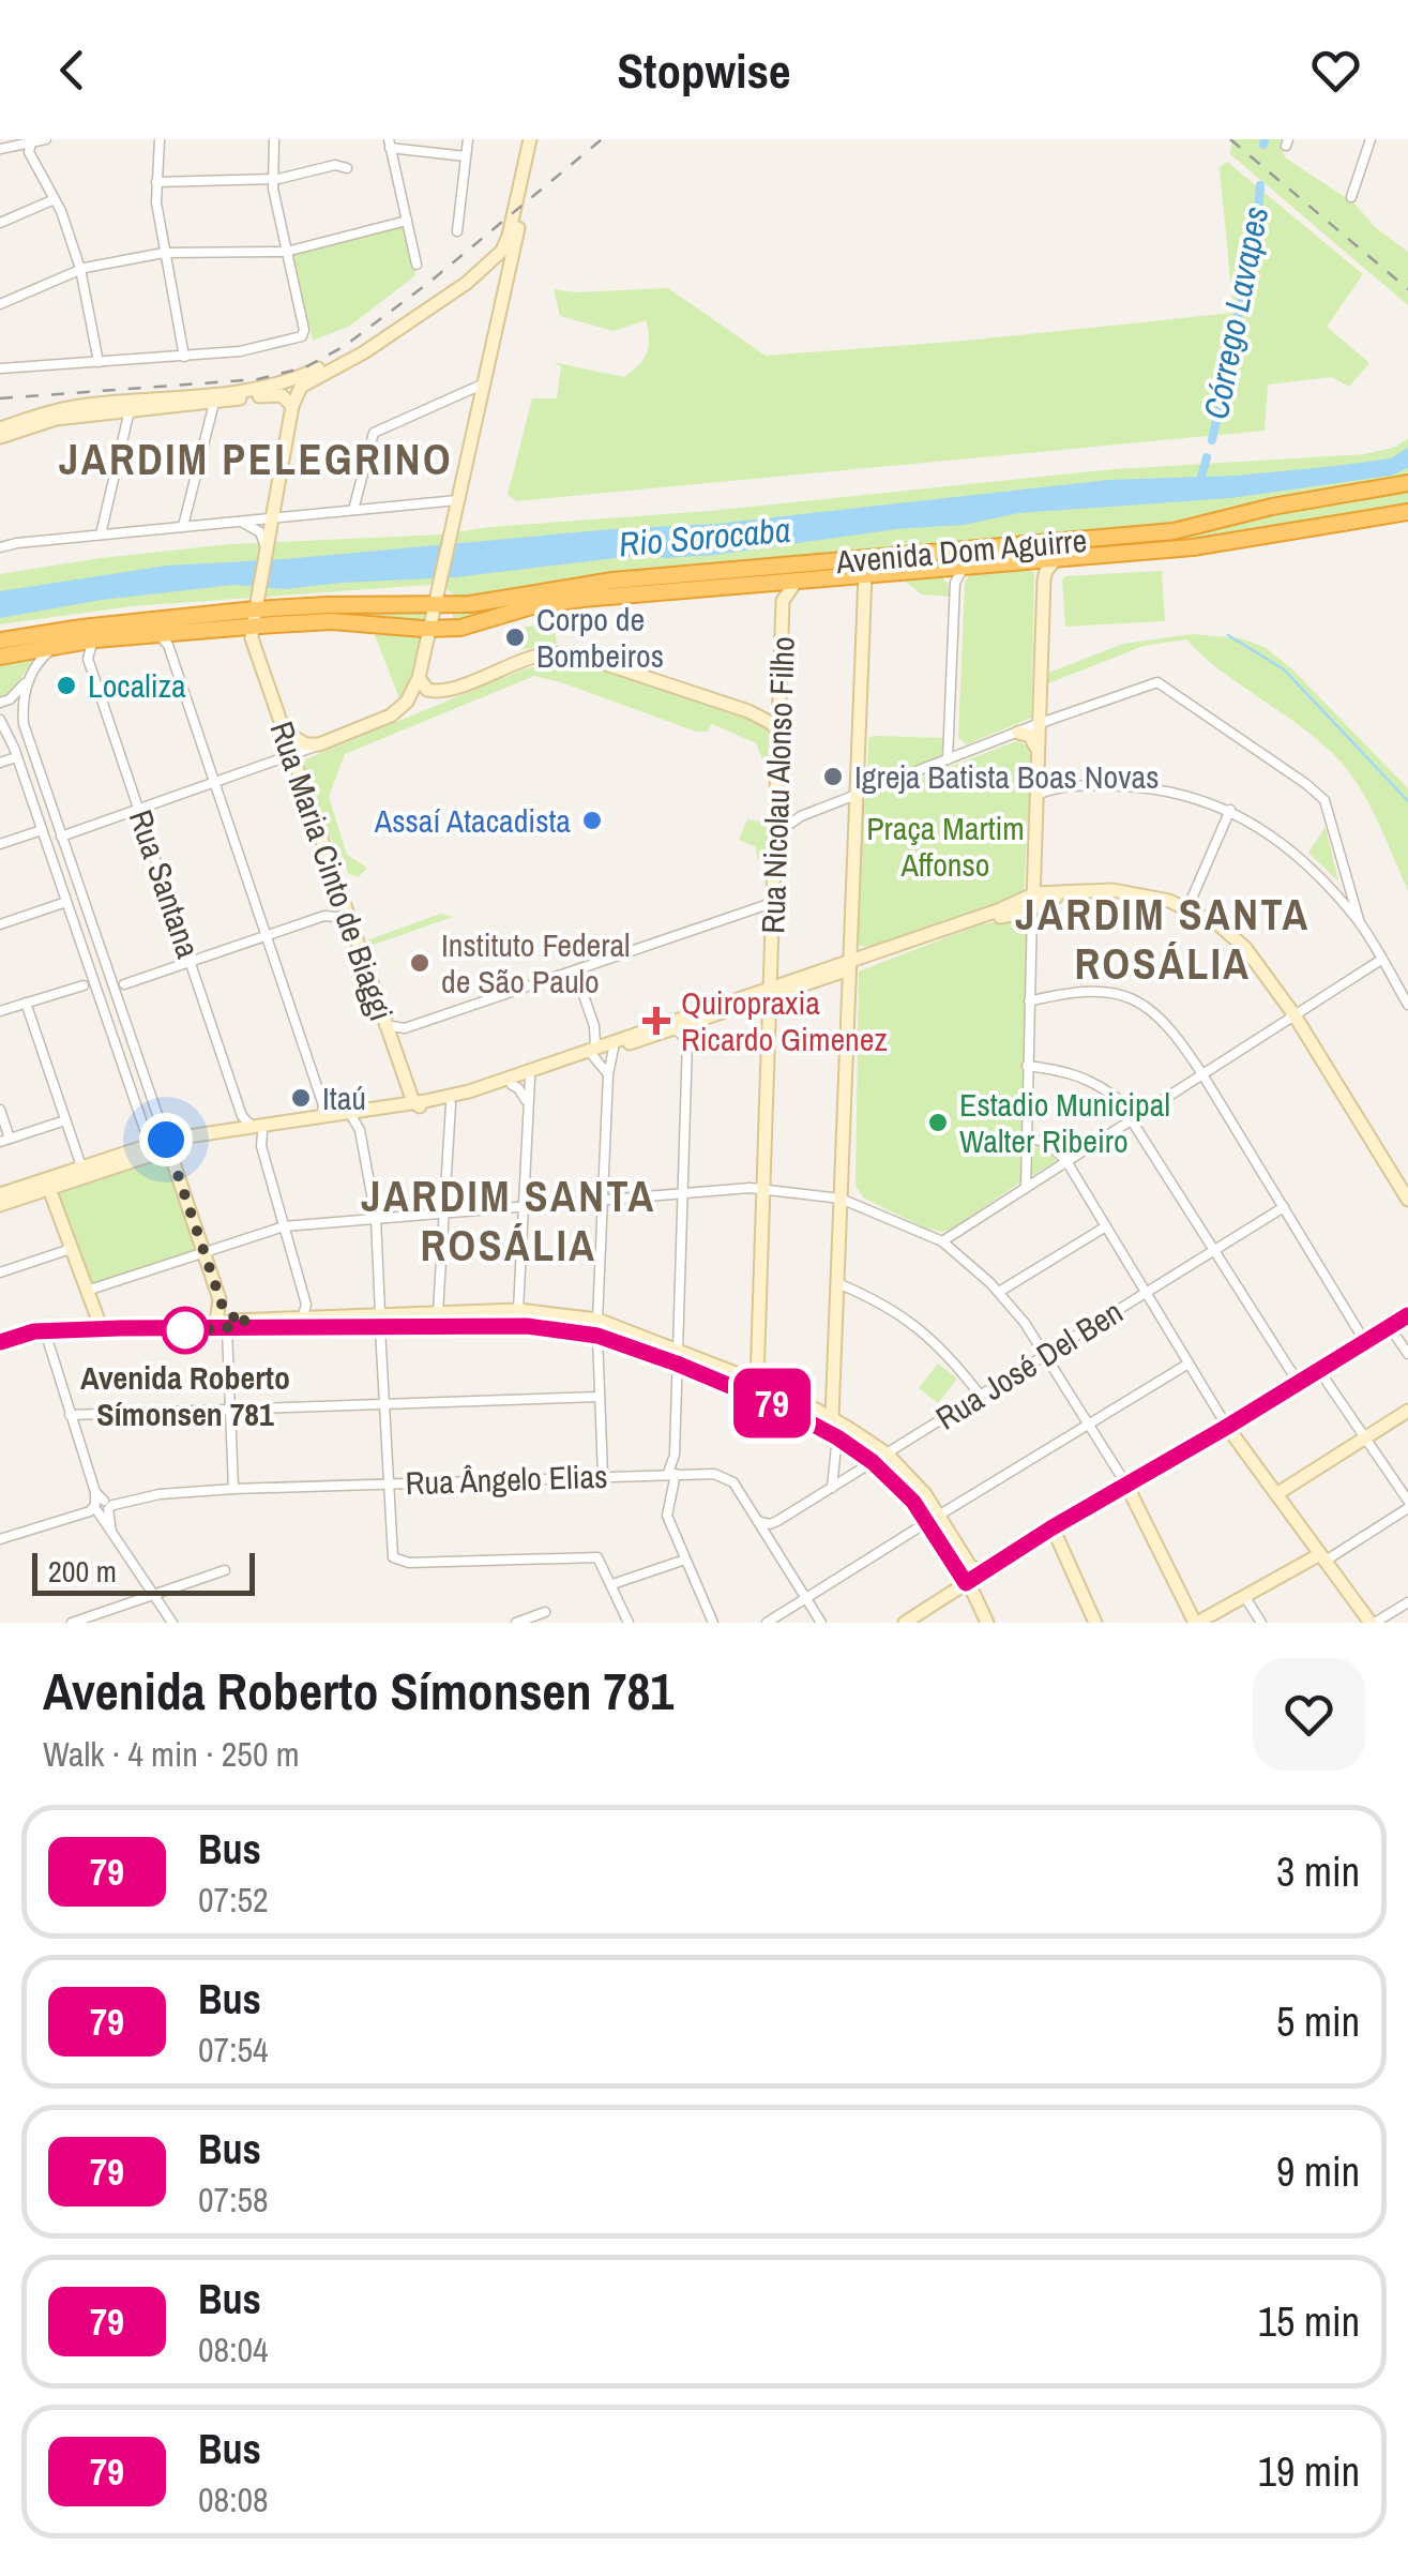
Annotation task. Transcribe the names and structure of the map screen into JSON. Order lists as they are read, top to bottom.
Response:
{
  "streets": {
    "highway": ["Avenida Dom Aguirre"],
    "main road": ["Rua Nicolau Alonso Filho", "Rua Maria Cinto de Biaggi"],
    "street": ["Rua Santana", "Rua José Del Ben", "Rua Ângelo Elias"]
  },
  "crossings": [
    ["Avenida Dom Aguirre", "Rua Nicolau Alonso Filho"],
    ["Avenida Dom Aguirre", "Rua Maria Cinto de Biaggi"],
    ["Avenida Dom Aguirre", "Rua Santana"]
  ],
  "districts": ["JARDIM PELEGRINO", "JARDIM SANTA ROSÁLIA", "JARDIM SANTA ROSÁLIA"],
  "water": ["Córrego Lavapes", "Rio Sorocaba"],
  "parks": ["Praça Martim Affonso"],
  "places": {
    "other": [
      "Corpo de Bombeiros",
      "Localiza",
      "Igreja Batista Boas Novas",
      "Assaí Atacadista",
      "Instituto Federal de São Paulo",
      "Itaú",
      "Estadio Municipal Walter Ribeiro",
      "Avenida Roberto Símonsen 781"
    ],
    "health": ["Quiropraxia Ricardo Gimenez"]
  },
  "lines": ["bus line 79"],
  "scale_bar": "200 m",
  "page": {
    "header": "Stopwise",
    "on_map": "79",
    "scale": "200 m",
    "heading": ["Avenida Roberto Símonsen 781", "Walk · 4 min · 250 m"],
    "list": [
      {
        "mark": "79",
        "name": "Bus",
        "note": "07:52",
        "value": "3 min"
      },
      {
        "mark": "79",
        "name": "Bus",
        "note": "07:54",
        "value": "5 min"
      },
      {
        "mark": "79",
        "name": "Bus",
        "note": "07:58",
        "value": "9 min"
      },
      {
        "mark": "79",
        "name": "Bus",
        "note": "08:04",
        "value": "15 min"
      },
      {
        "mark": "79",
        "name": "Bus",
        "note": "08:08",
        "value": "19 min"
      }
    ]
  }
}
